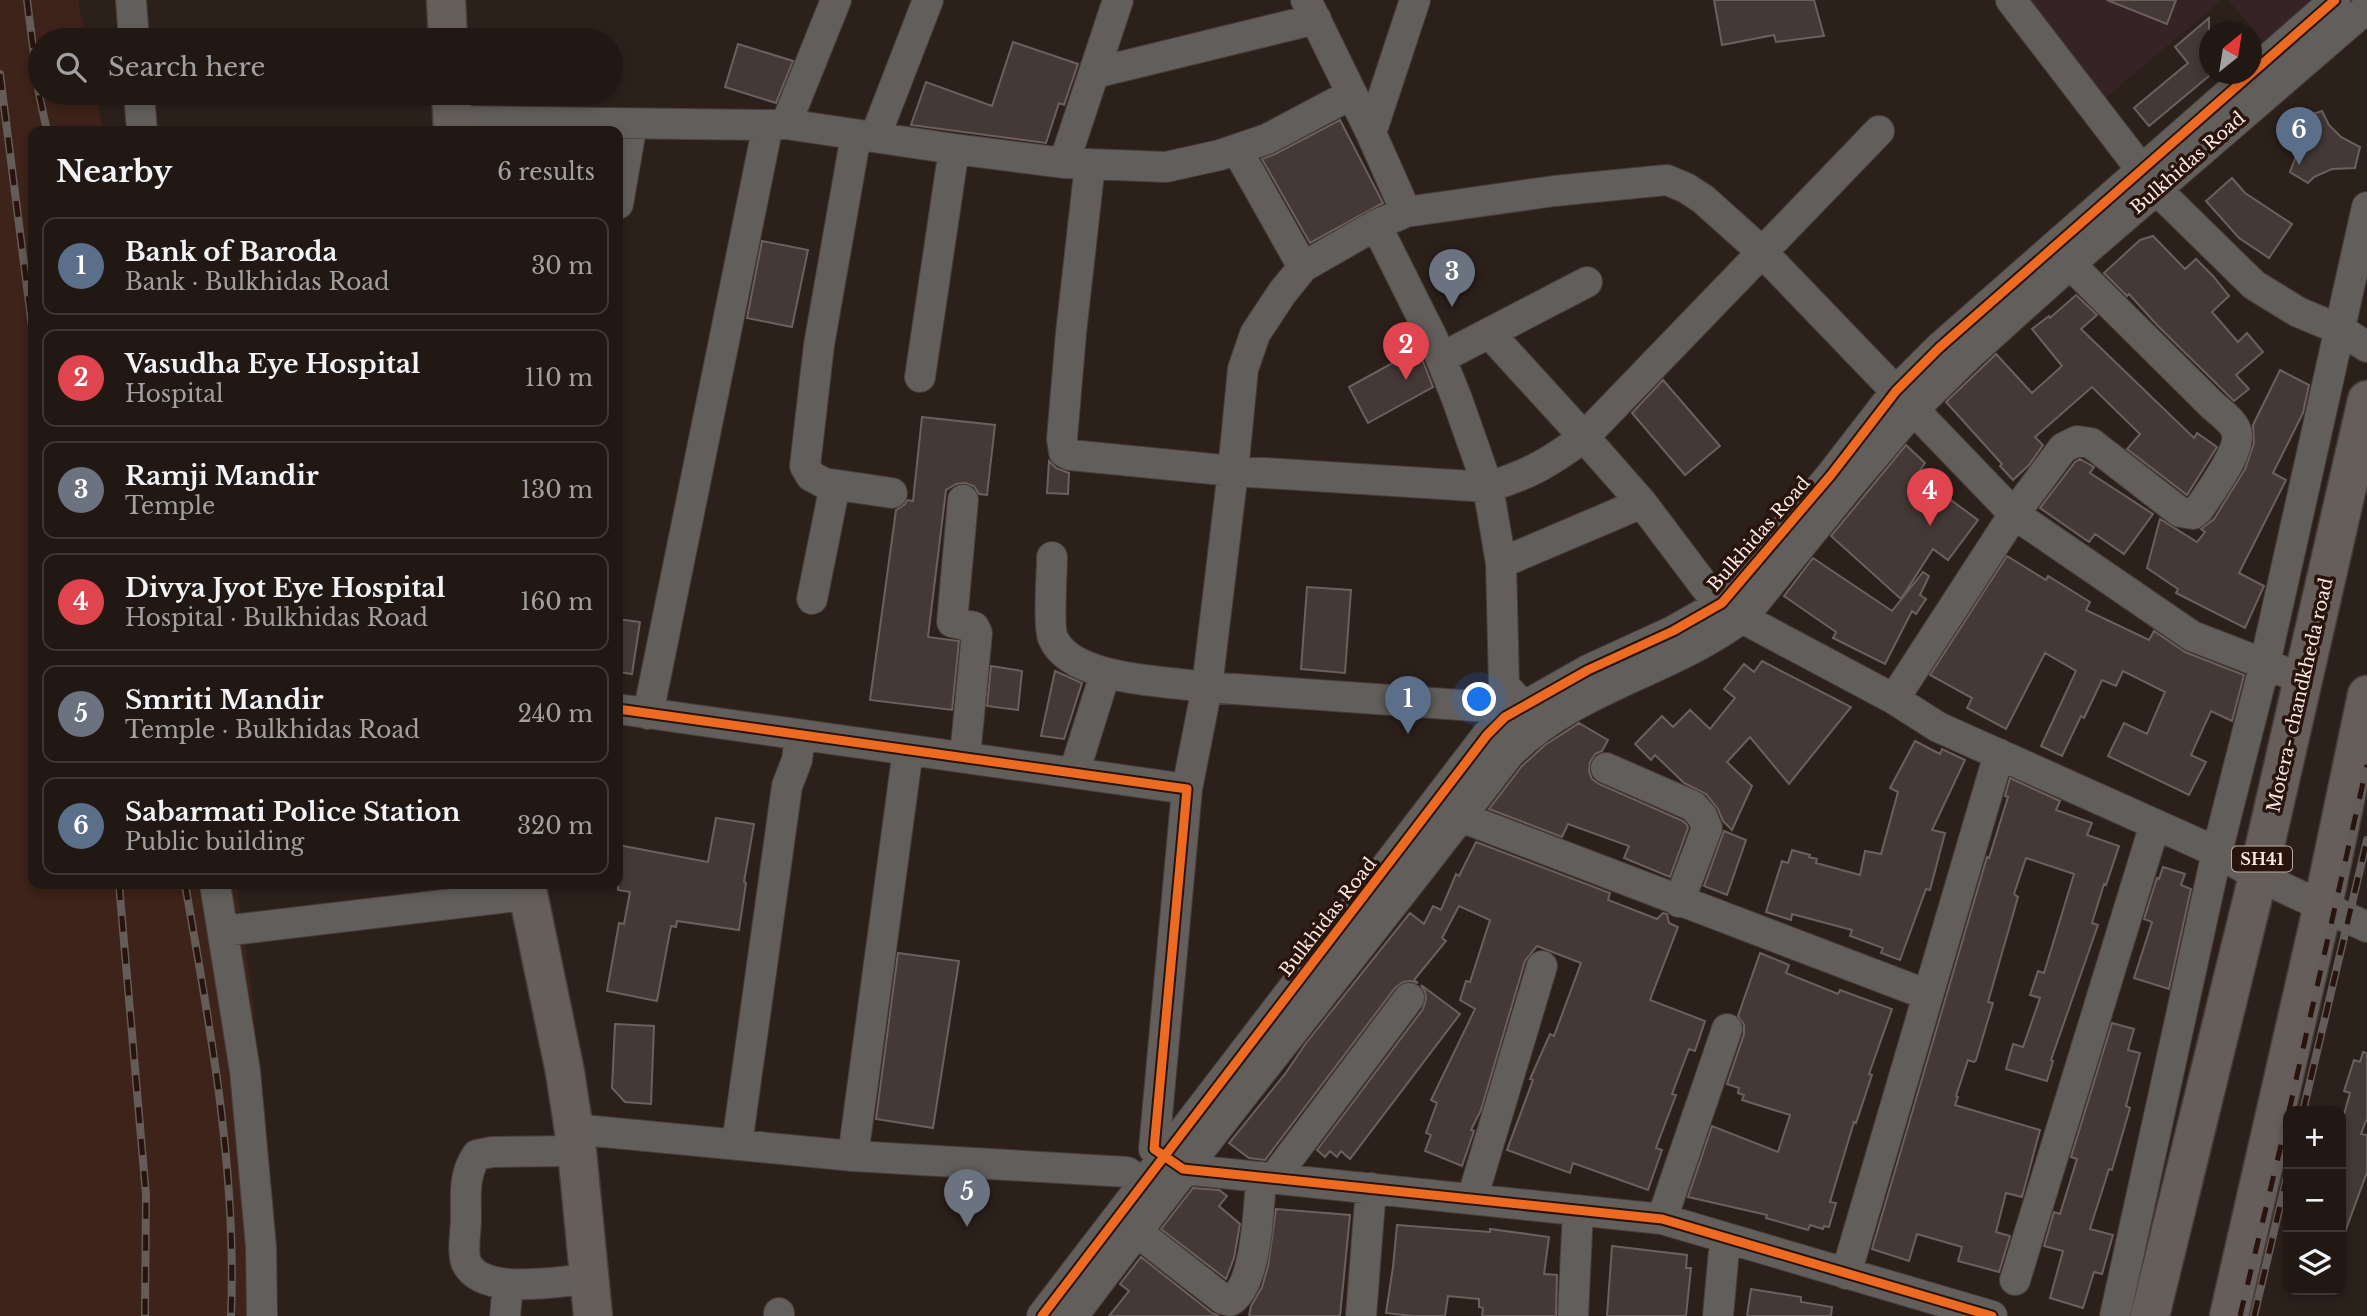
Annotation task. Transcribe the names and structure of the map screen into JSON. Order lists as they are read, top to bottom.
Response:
{
  "streets": {
    "main road": ["Motera- chandkheda road", "SH41"],
    "street": ["Bulkhidas Road"]
  },
  "north": "top right",
  "page": {
    "search": "Search here",
    "pins": [
      "6",
      "3",
      "2",
      "4",
      "1",
      "5"
    ],
    "heading": ["Nearby", "6 results"],
    "list": [
      {
        "mark": "1",
        "name": "Bank of Baroda",
        "note": "Bank · Bulkhidas Road",
        "value": "30 m"
      },
      {
        "mark": "2",
        "name": "Vasudha Eye Hospital",
        "note": "Hospital",
        "value": "110 m"
      },
      {
        "mark": "3",
        "name": "Ramji Mandir",
        "note": "Temple",
        "value": "130 m"
      },
      {
        "mark": "4",
        "name": "Divya Jyot Eye Hospital",
        "note": "Hospital · Bulkhidas Road",
        "value": "160 m"
      },
      {
        "mark": "5",
        "name": "Smriti Mandir",
        "note": "Temple · Bulkhidas Road",
        "value": "240 m"
      },
      {
        "mark": "6",
        "name": "Sabarmati Police Station",
        "note": "Public building",
        "value": "320 m"
      }
    ],
    "map_buttons": ["+", "−"]
  }
}
